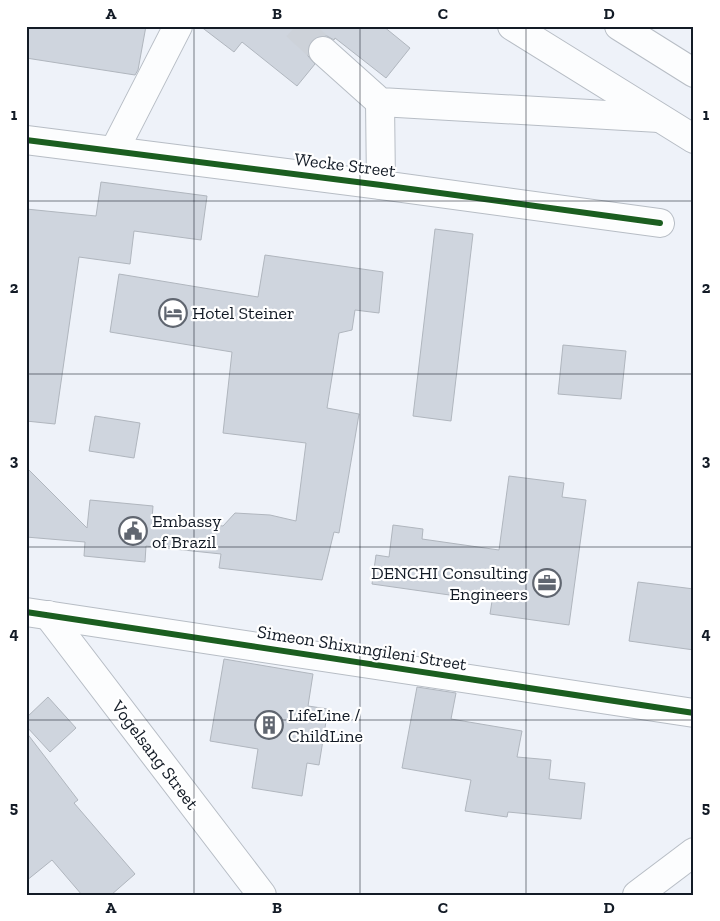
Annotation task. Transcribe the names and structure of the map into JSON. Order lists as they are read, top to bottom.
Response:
{
  "streets": {
    "main road": ["Wecke Street", "Simeon Shixungileni Street", "Vogelsang Street"]
  },
  "crossings": [
    ["Simeon Shixungileni Street", "Vogelsang Street"]
  ],
  "places": {
    "hotel": ["Hotel Steiner"],
    "public building": ["Embassy of Brazil"],
    "office": ["DENCHI Consulting Engineers"],
    "building": ["LifeLine / ChildLine"]
  },
  "grid": {
    "columns": [
      "A",
      "B",
      "C",
      "D"
    ],
    "rows": [
      "1",
      "2",
      "3",
      "4",
      "5"
    ]
  }
}
